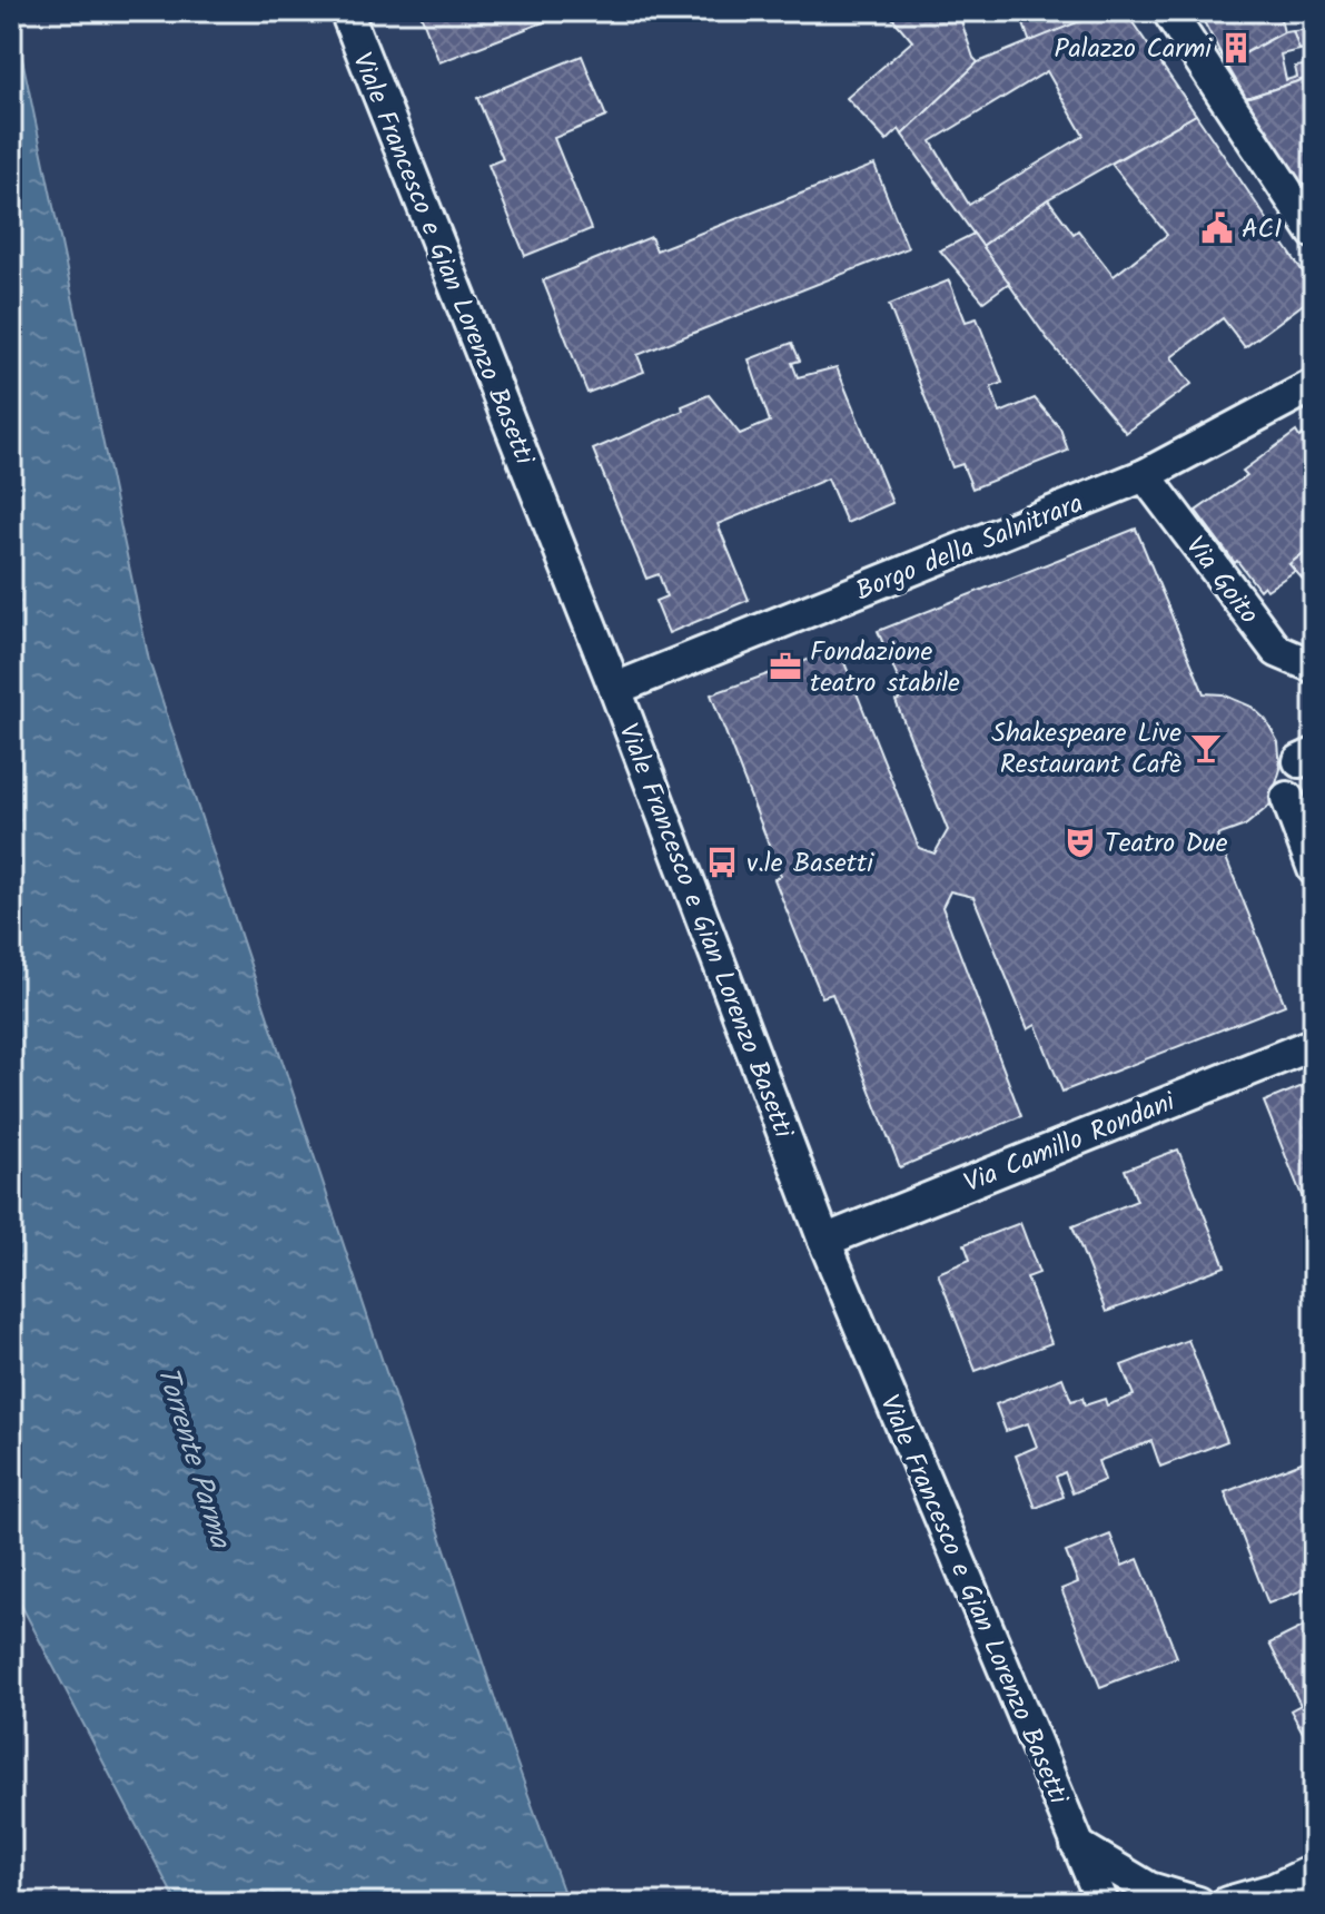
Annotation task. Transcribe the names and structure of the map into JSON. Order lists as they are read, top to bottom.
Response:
{
  "streets": {
    "street": [
      "Viale Francesco e Gian Lorenzo Basetti",
      "Borgo della Salnitrara",
      "Via Goito",
      "Via Camillo Rondani"
    ]
  },
  "crossings": [
    ["Viale Francesco e Gian Lorenzo Basetti", "Borgo della Salnitrara"],
    ["Viale Francesco e Gian Lorenzo Basetti", "Via Camillo Rondani"],
    ["Borgo della Salnitrara", "Via Goito"]
  ],
  "water": ["Torrente Parma"],
  "places": {
    "building": ["Palazzo Carmi"],
    "public building": ["ACI"],
    "office": ["Fondazione teatro stabile"],
    "bar": ["Shakespeare Live Restaurant Cafè"],
    "theatre": ["Teatro Due"],
    "bus stop": ["v.le Basetti"]
  }
}
